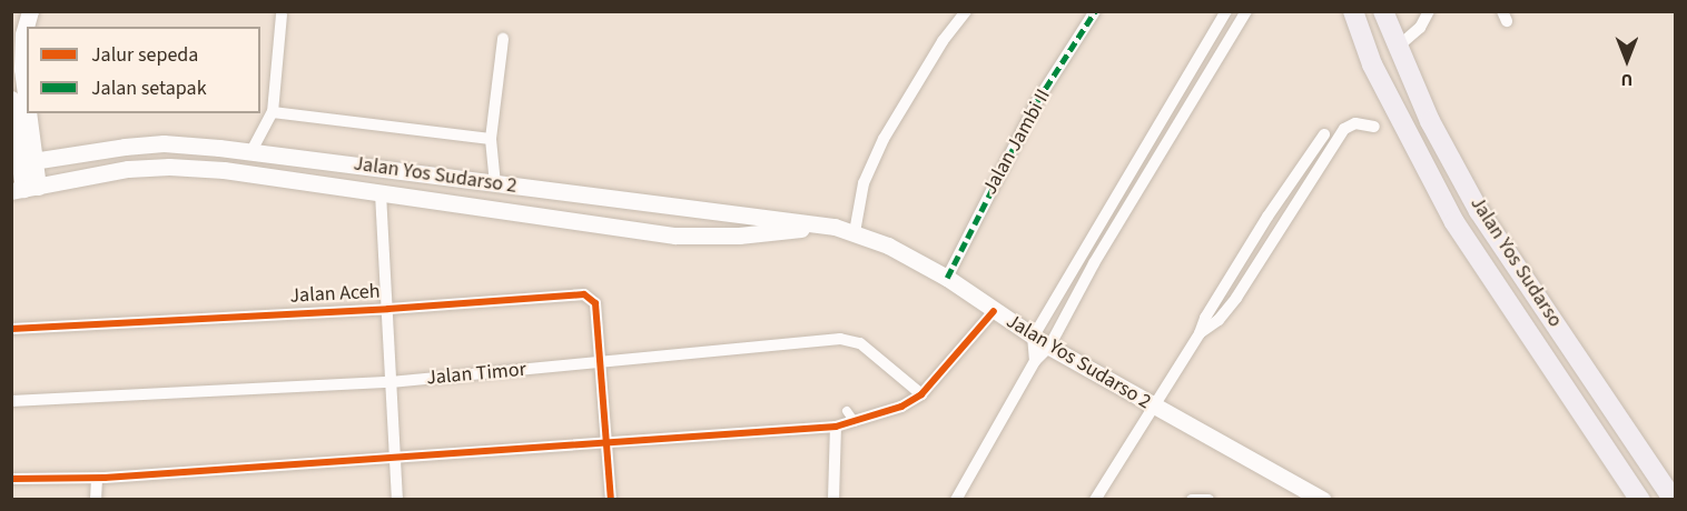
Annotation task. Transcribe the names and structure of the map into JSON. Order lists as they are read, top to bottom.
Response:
{
  "streets": {
    "main road": ["Jalan Yos Sudarso 2", "Jalan Yos Sudarso"],
    "street": ["Jalan Jambi II", "Jalan Aceh", "Jalan Timor"]
  },
  "crossings": [
    ["Jalan Jambi II", "Jalan Yos Sudarso 2"],
    ["Jalan Aceh", "Jalan Timor"]
  ],
  "legend": ["Jalur sepeda", "Jalan setapak"],
  "north": "bottom"
}
